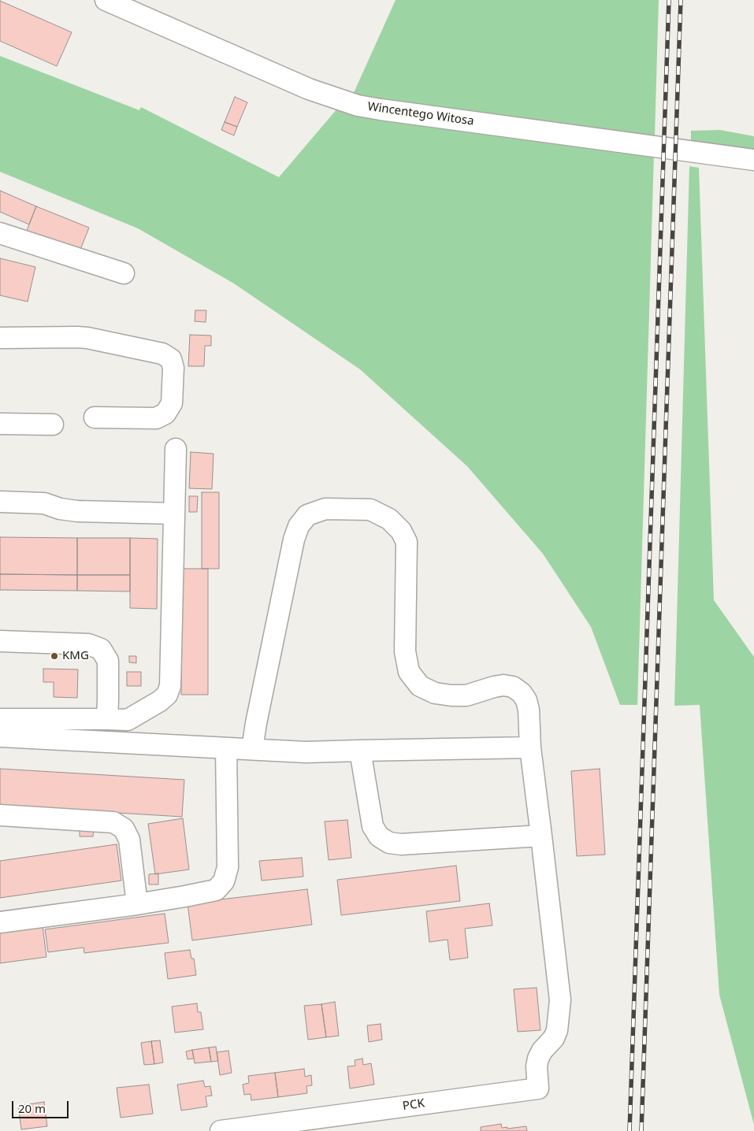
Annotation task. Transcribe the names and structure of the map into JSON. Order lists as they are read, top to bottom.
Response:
{
  "streets": {
    "street": ["Wincentego Witosa", "PCK"]
  },
  "places": ["KMG"],
  "scale_bar": "20 m"
}
